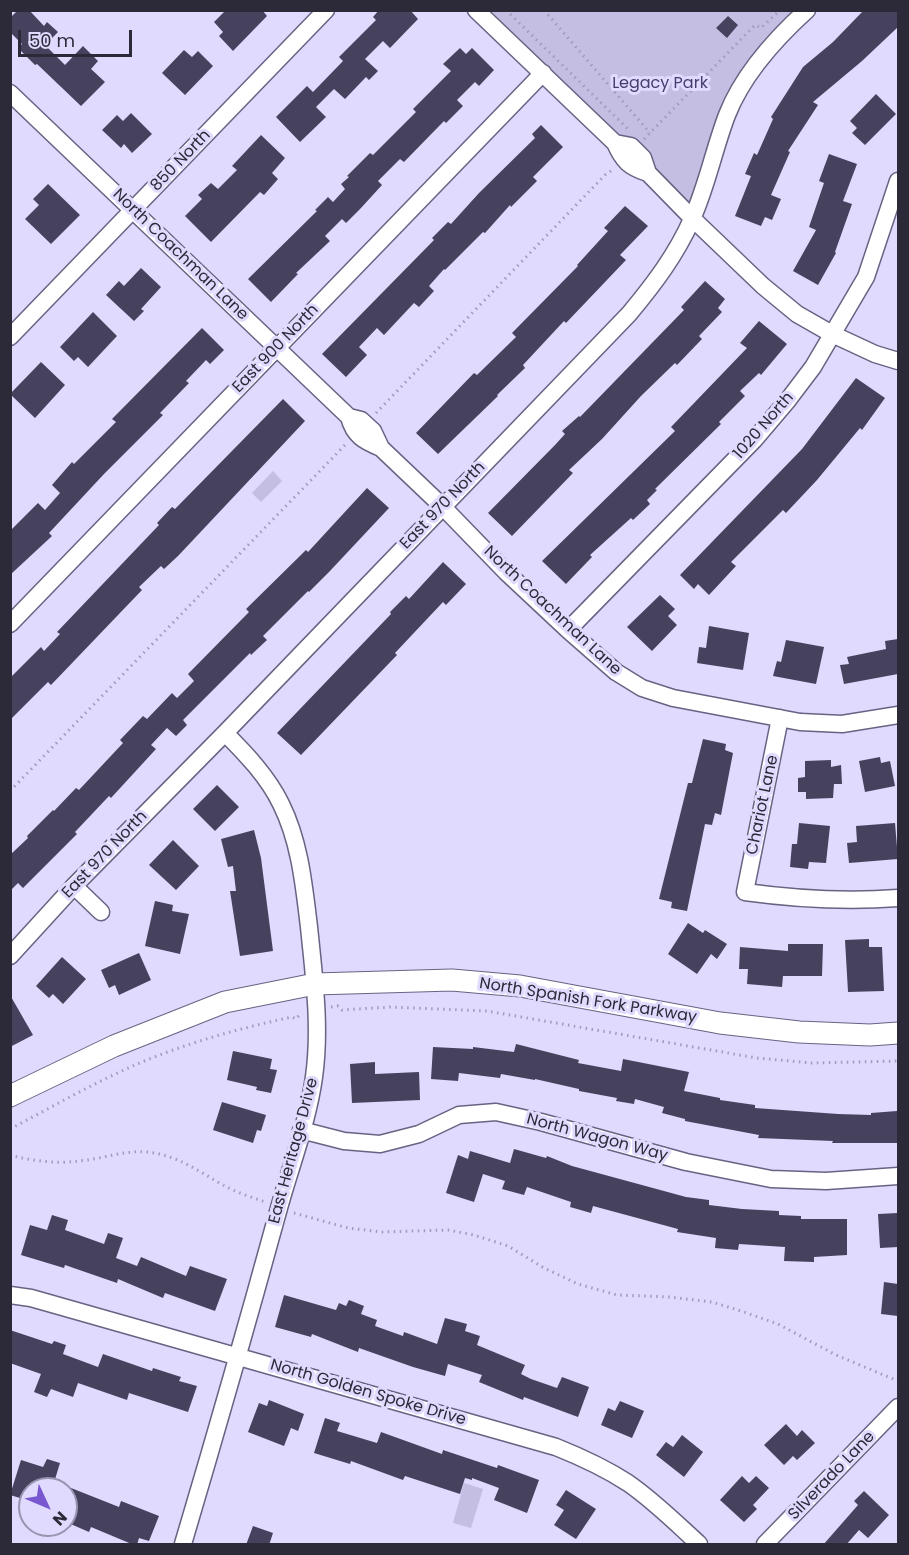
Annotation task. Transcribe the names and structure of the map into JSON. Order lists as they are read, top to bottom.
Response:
{
  "streets": {
    "street": [
      "850 North",
      "North Coachman Lane",
      "East 900 North",
      "1020 North",
      "East 970 North",
      "Chariot Lane",
      "North Spanish Fork Parkway",
      "North Wagon Way",
      "East Heritage Drive",
      "North Golden Spoke Drive",
      "Silverado Lane"
    ]
  },
  "crossings": [
    ["850 North", "North Coachman Lane"],
    ["North Coachman Lane", "East 900 North"],
    ["North Coachman Lane", "1020 North"],
    ["North Coachman Lane", "East 970 North"],
    ["North Coachman Lane", "Chariot Lane"],
    ["East 970 North", "East Heritage Drive"],
    ["North Spanish Fork Parkway", "East Heritage Drive"],
    ["North Wagon Way", "East Heritage Drive"],
    ["East Heritage Drive", "North Golden Spoke Drive"]
  ],
  "parks": ["Legacy Park"],
  "scale_bar": "50 m",
  "north": "bottom right"
}
